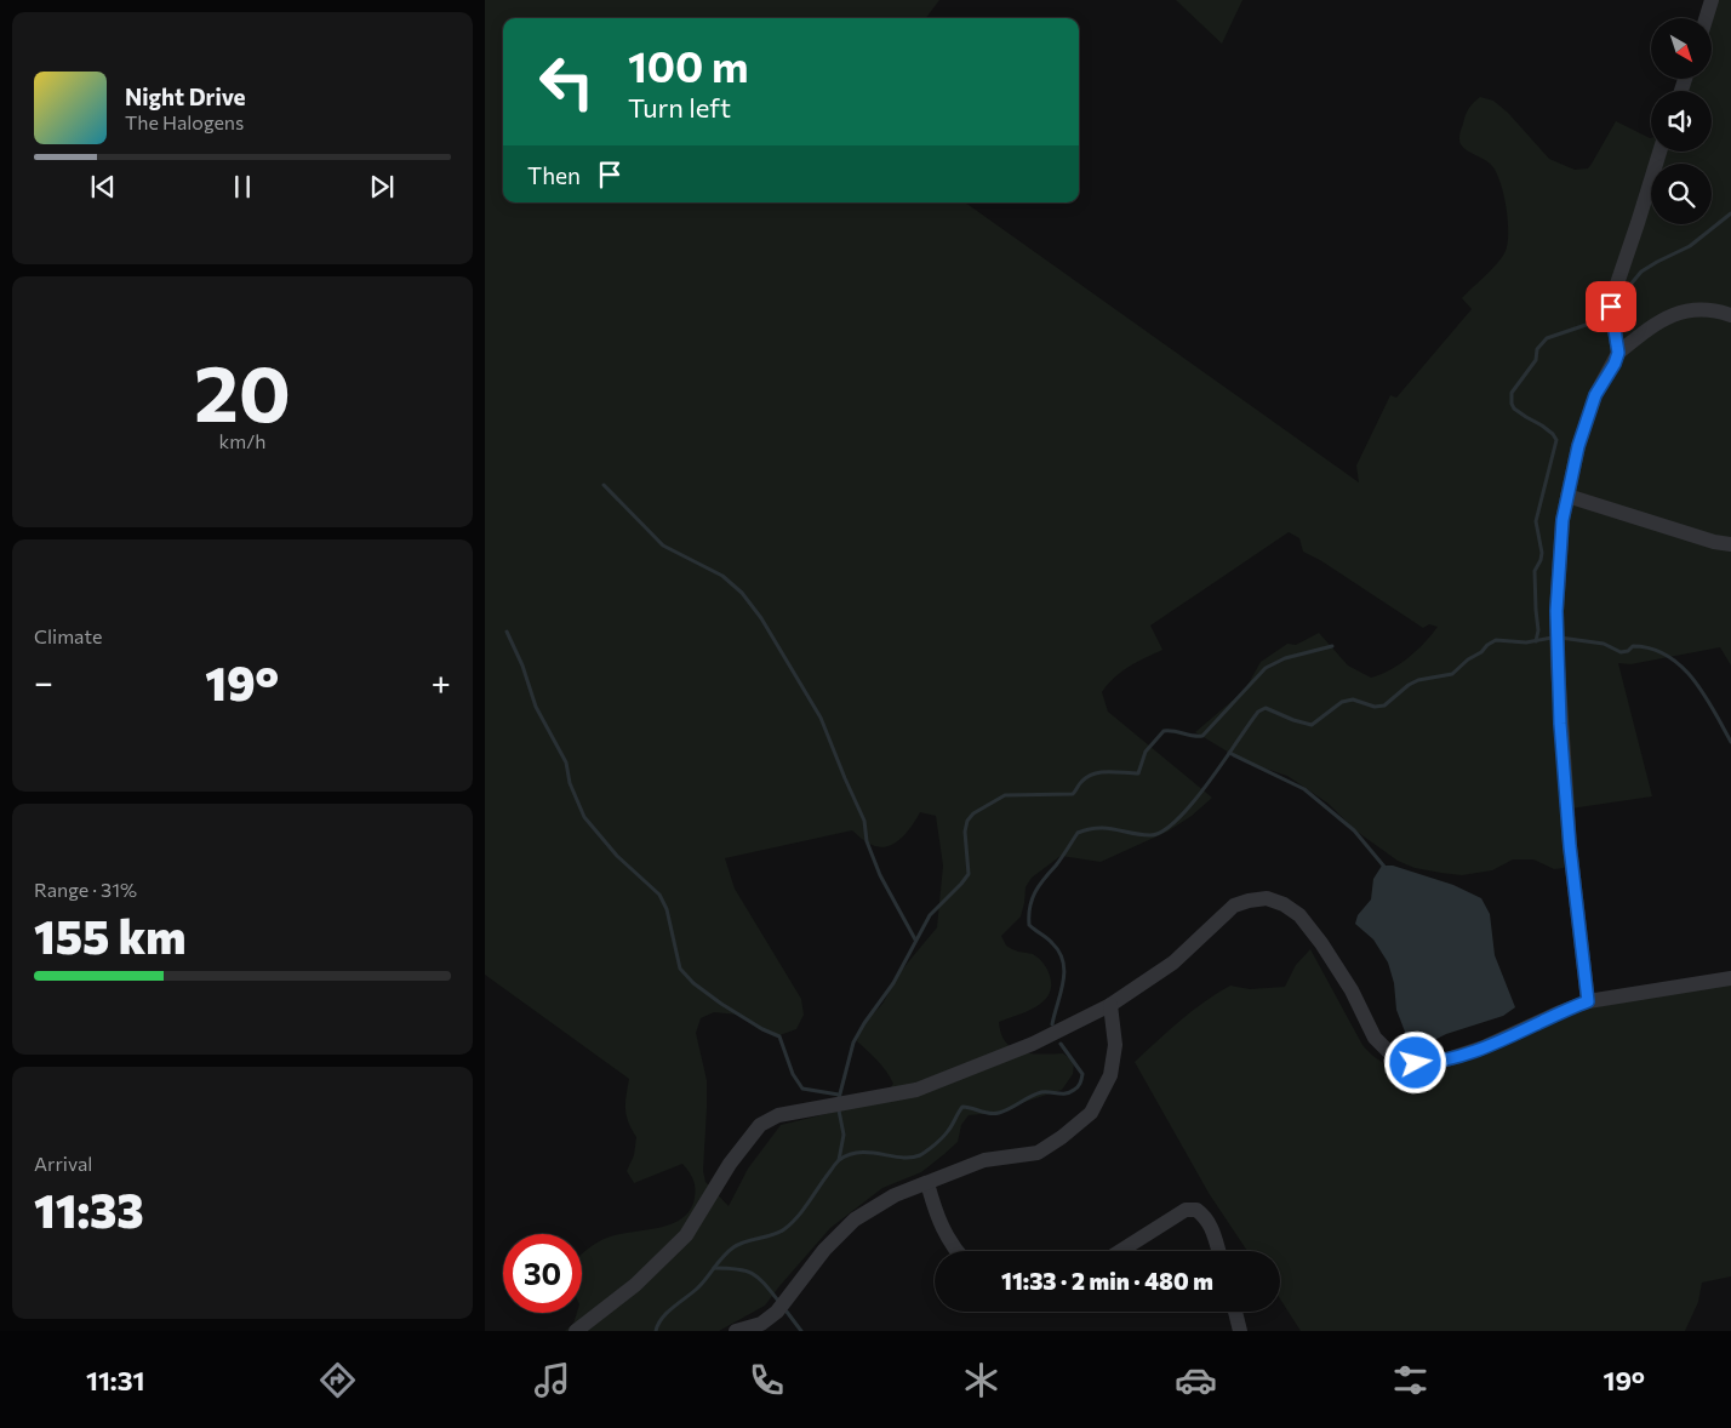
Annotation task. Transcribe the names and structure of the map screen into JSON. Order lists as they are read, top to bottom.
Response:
{
  "north": "bottom right",
  "page": {
    "turn": ["100 m", "Turn left"],
    "song": ["Night Drive", "The Halogens"],
    "then": "Then",
    "tile": [
      ["20", "km/h"],
      "Climate",
      ["Range · 31%", "155 km"],
      ["Arrival", "11:33"]
    ],
    "heat": ["−", "19°", "+"],
    "limit": "30",
    "trip": "11:33 · 2 min · 480 m",
    "tabs": ["11:31", "19°"]
  }
}
